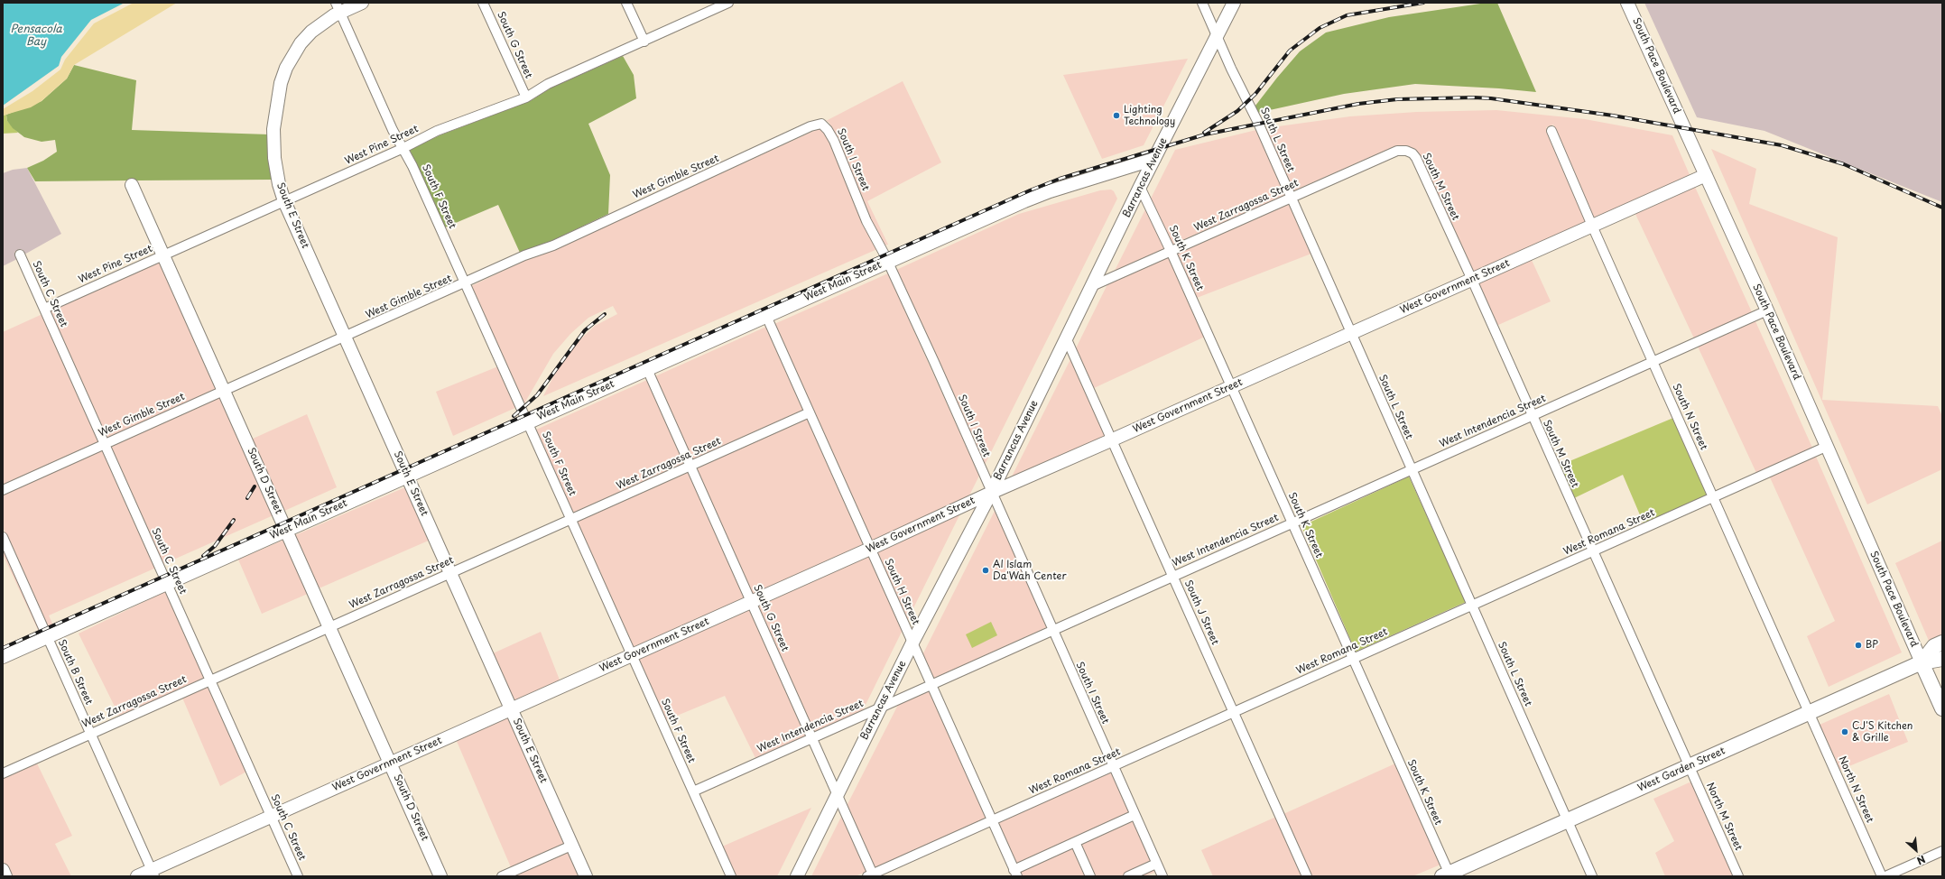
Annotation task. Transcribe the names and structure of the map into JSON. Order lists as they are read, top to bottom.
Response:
{
  "streets": {
    "main road": ["West Garden Street"],
    "street": [
      "South G Street",
      "South Pace Boulevard",
      "South L Street",
      "West Pine Street",
      "South I Street",
      "West Gimble Street",
      "Barrancas Avenue",
      "South M Street",
      "South F Street",
      "West Zarragossa Street",
      "South E Street",
      "South K Street",
      "West Main Street",
      "West Government Street",
      "South C Street",
      "South N Street",
      "West Intendencia Street",
      "South D Street",
      "West Romana Street",
      "South H Street",
      "South J Street",
      "South B Street",
      "North N Street",
      "North M Street"
    ]
  },
  "crossings": [
    ["South G Street", "West Pine Street"],
    ["South G Street", "Barrancas Avenue"],
    ["South G Street", "West Zarragossa Street"],
    ["South G Street", "West Main Street"],
    ["South G Street", "West Government Street"],
    ["South G Street", "West Intendencia Street"],
    ["South G Street", "West Romana Street"],
    ["South Pace Boulevard", "West Government Street"],
    ["South Pace Boulevard", "West Intendencia Street"],
    ["South Pace Boulevard", "West Romana Street"],
    ["South Pace Boulevard", "West Garden Street"],
    ["South L Street", "Barrancas Avenue"],
    ["South L Street", "West Zarragossa Street"],
    ["South L Street", "West Government Street"],
    ["South L Street", "West Intendencia Street"],
    ["South L Street", "West Romana Street"],
    ["South L Street", "West Garden Street"],
    ["West Pine Street", "South F Street"],
    ["West Pine Street", "South E Street"],
    ["West Pine Street", "South C Street"],
    ["West Pine Street", "South D Street"],
    ["South I Street", "West Gimble Street"],
    ["South I Street", "Barrancas Avenue"],
    ["South I Street", "West Main Street"],
    ["South I Street", "West Government Street"],
    ["South I Street", "West Intendencia Street"],
    ["South I Street", "West Romana Street"],
    ["West Gimble Street", "South F Street"],
    ["West Gimble Street", "South E Street"],
    ["West Gimble Street", "South C Street"],
    ["West Gimble Street", "South D Street"],
    ["Barrancas Avenue", "West Zarragossa Street"],
    ["Barrancas Avenue", "South K Street"],
    ["Barrancas Avenue", "West Main Street"],
    ["Barrancas Avenue", "West Government Street"],
    ["Barrancas Avenue", "West Intendencia Street"],
    ["Barrancas Avenue", "South H Street"],
    ["Barrancas Avenue", "South J Street"],
    ["South M Street", "West Zarragossa Street"],
    ["South M Street", "West Government Street"],
    ["South M Street", "West Intendencia Street"],
    ["South M Street", "West Romana Street"],
    ["South M Street", "West Garden Street"],
    ["South M Street", "North M Street"],
    ["South F Street", "West Zarragossa Street"],
    ["South F Street", "South E Street"],
    ["South F Street", "West Main Street"],
    ["South F Street", "West Government Street"],
    ["South F Street", "West Intendencia Street"],
    ["West Zarragossa Street", "South E Street"],
    ["West Zarragossa Street", "South K Street"],
    ["West Zarragossa Street", "South C Street"],
    ["West Zarragossa Street", "South D Street"],
    ["West Zarragossa Street", "South H Street"],
    ["West Zarragossa Street", "South B Street"],
    ["South E Street", "West Main Street"],
    ["South E Street", "West Government Street"],
    ["South K Street", "West Government Street"],
    ["South K Street", "West Intendencia Street"],
    ["South K Street", "West Romana Street"],
    ["South K Street", "West Garden Street"],
    ["West Main Street", "South C Street"],
    ["West Main Street", "South D Street"],
    ["West Main Street", "South H Street"],
    ["West Main Street", "South B Street"],
    ["West Government Street", "South C Street"],
    ["West Government Street", "South N Street"],
    ["West Government Street", "South D Street"],
    ["West Government Street", "South H Street"],
    ["West Government Street", "South J Street"],
    ["West Government Street", "South B Street"],
    ["South N Street", "West Intendencia Street"],
    ["South N Street", "West Romana Street"],
    ["South N Street", "West Garden Street"],
    ["South N Street", "North N Street"],
    ["West Intendencia Street", "South H Street"],
    ["West Intendencia Street", "South J Street"],
    ["West Romana Street", "South H Street"],
    ["West Romana Street", "South J Street"],
    ["West Garden Street", "North N Street"],
    ["West Garden Street", "North M Street"]
  ],
  "water": ["Pensacola Bay"],
  "places": [
    "Lighting Technology",
    "Al Islam Da'Wah Center",
    "BP",
    "CJ'S Kitchen & Grille"
  ],
  "north": "bottom right"
}
